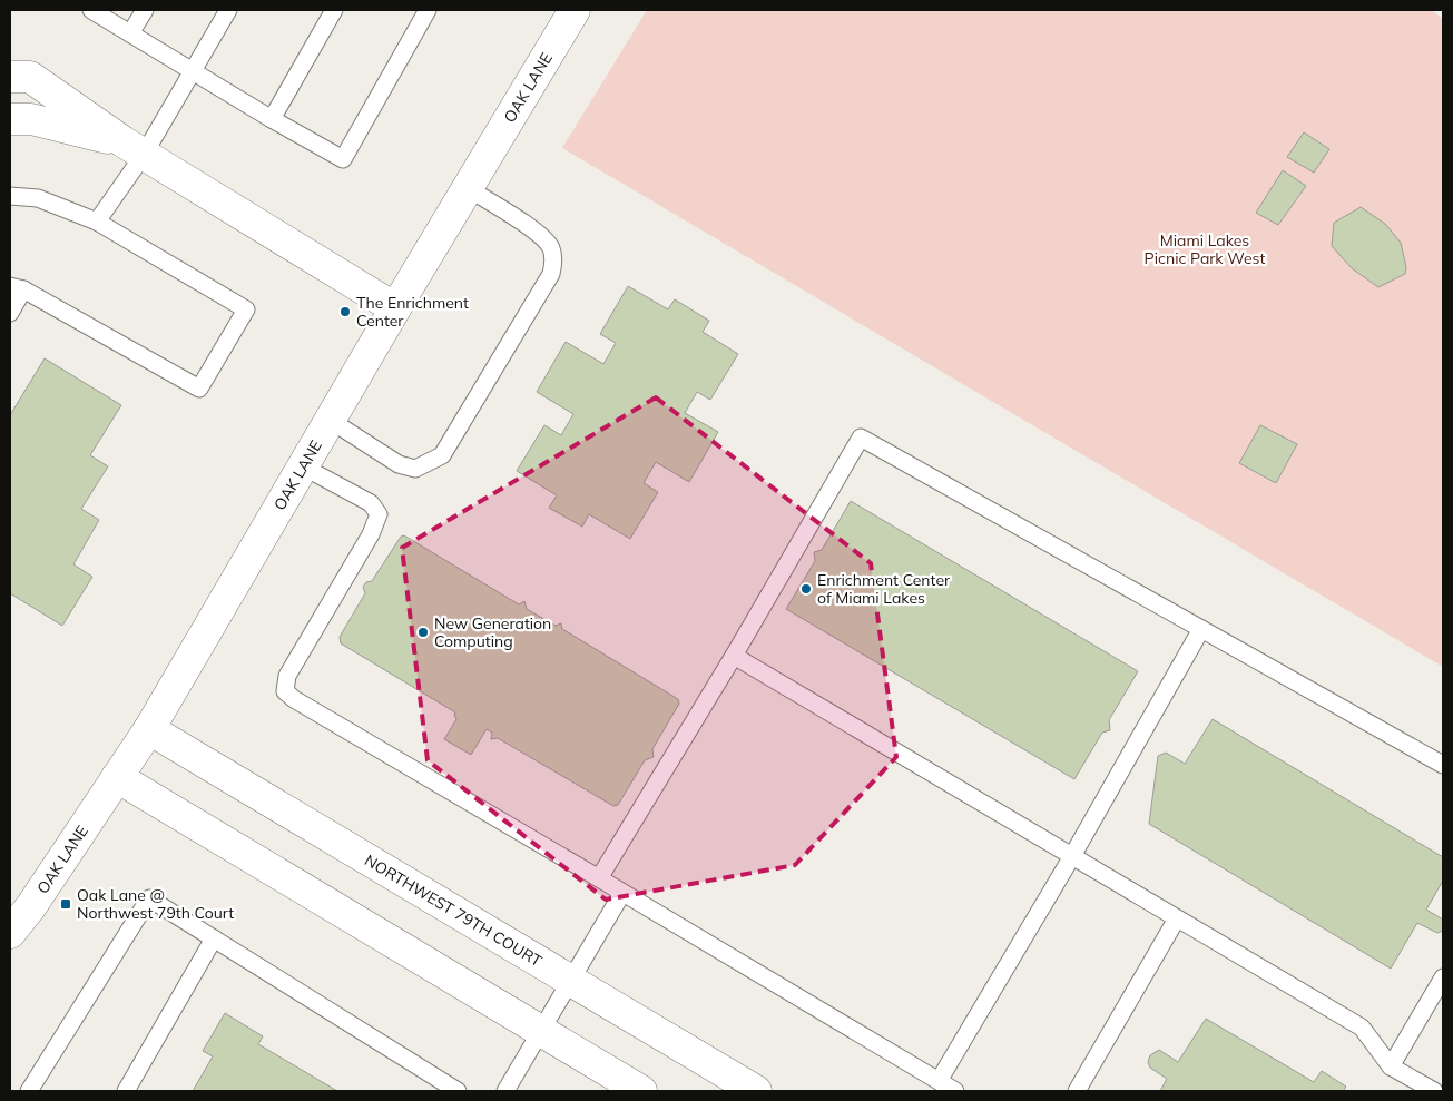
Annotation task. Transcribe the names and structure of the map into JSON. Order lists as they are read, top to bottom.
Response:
{
  "streets": {
    "street": ["OAK LANE", "NORTHWEST 79TH COURT"]
  },
  "crossings": [
    ["OAK LANE", "NORTHWEST 79TH COURT"]
  ],
  "parks": ["Miami Lakes Picnic Park West"],
  "places": {
    "other": ["The Enrichment Center", "Enrichment Center of Miami Lakes", "New Generation Computing"],
    "transit": ["Oak Lane @ Northwest 79th Court"]
  }
}
